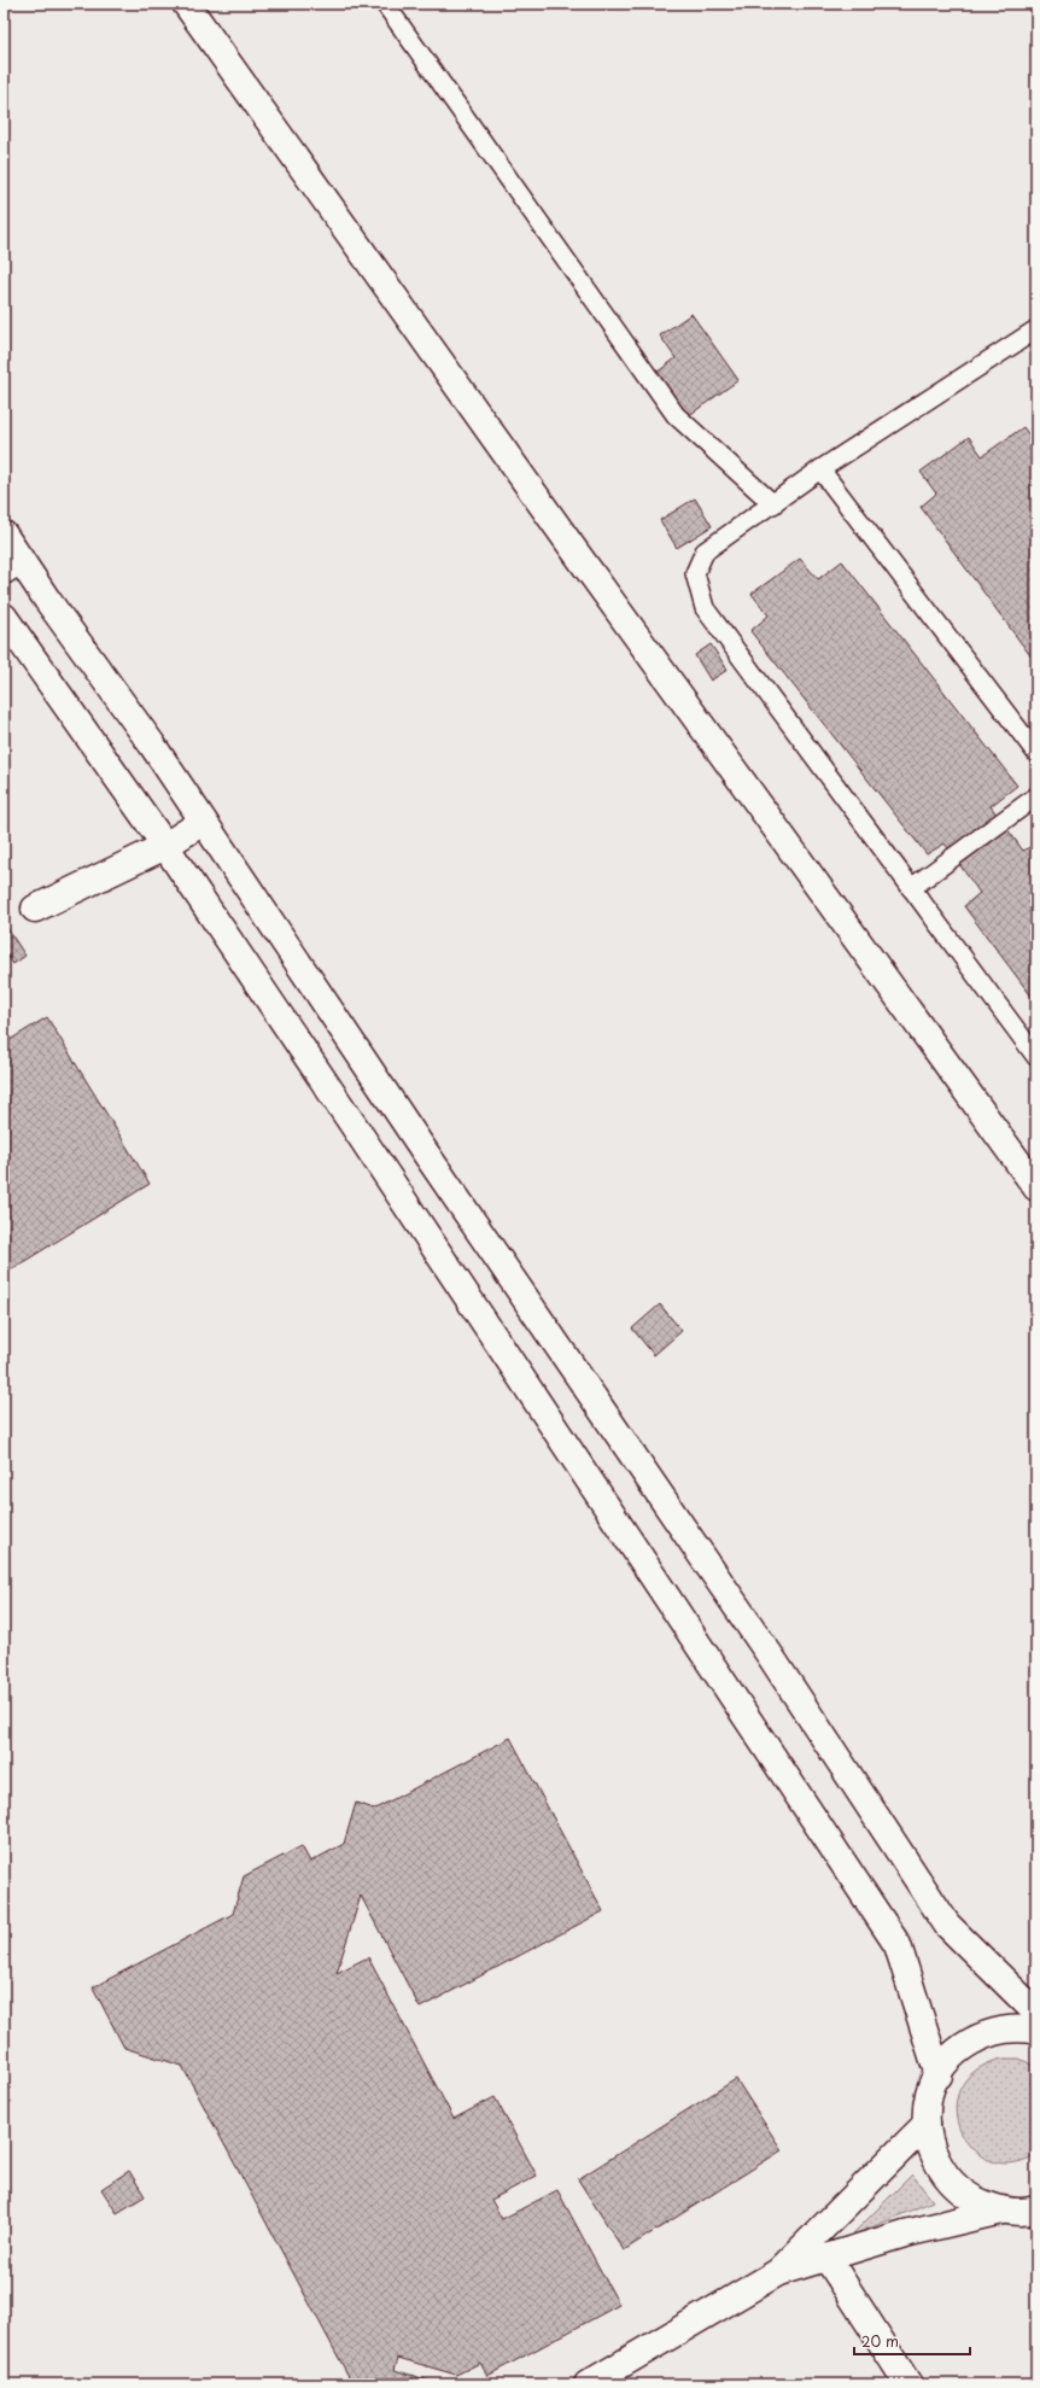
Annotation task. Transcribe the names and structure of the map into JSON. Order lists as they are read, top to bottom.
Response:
{
  "scale_bar": "20 m"
}
